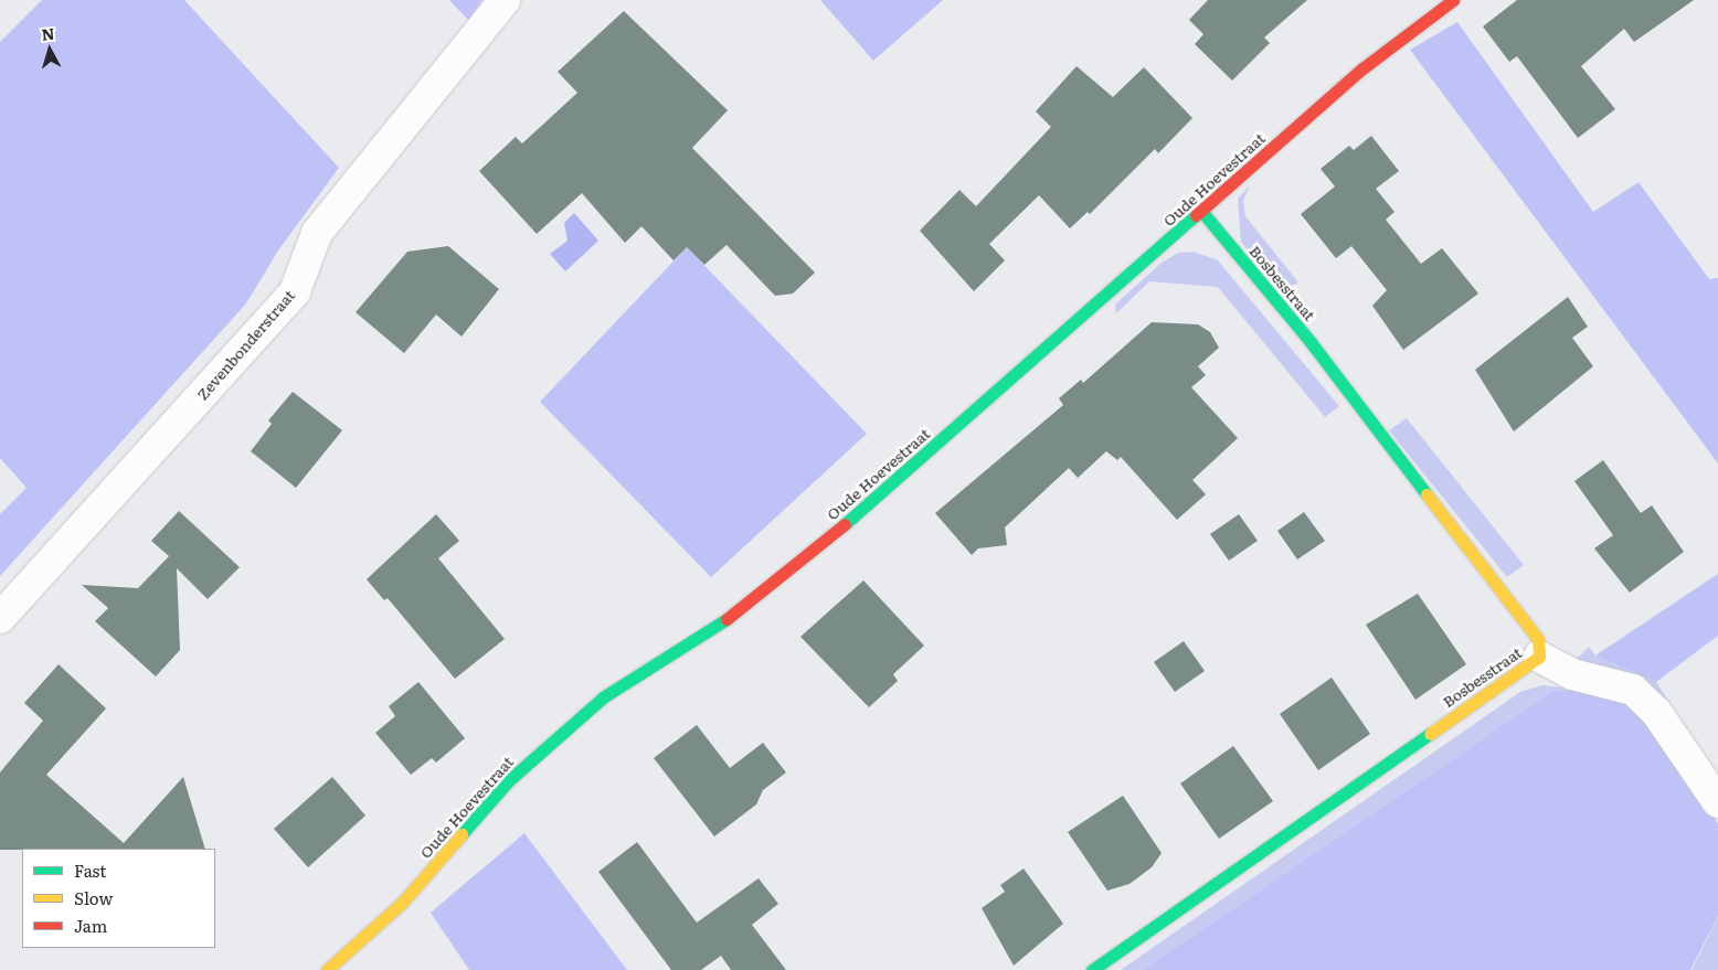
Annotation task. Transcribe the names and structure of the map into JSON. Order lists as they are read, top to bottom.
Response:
{
  "streets": {
    "street": ["Oude Hoevestraat", "Bosbesstraat", "Zevenbonderstraat"]
  },
  "crossings": [
    ["Oude Hoevestraat", "Bosbesstraat"]
  ],
  "legend": ["Fast", "Slow", "Jam"],
  "north": "top"
}
